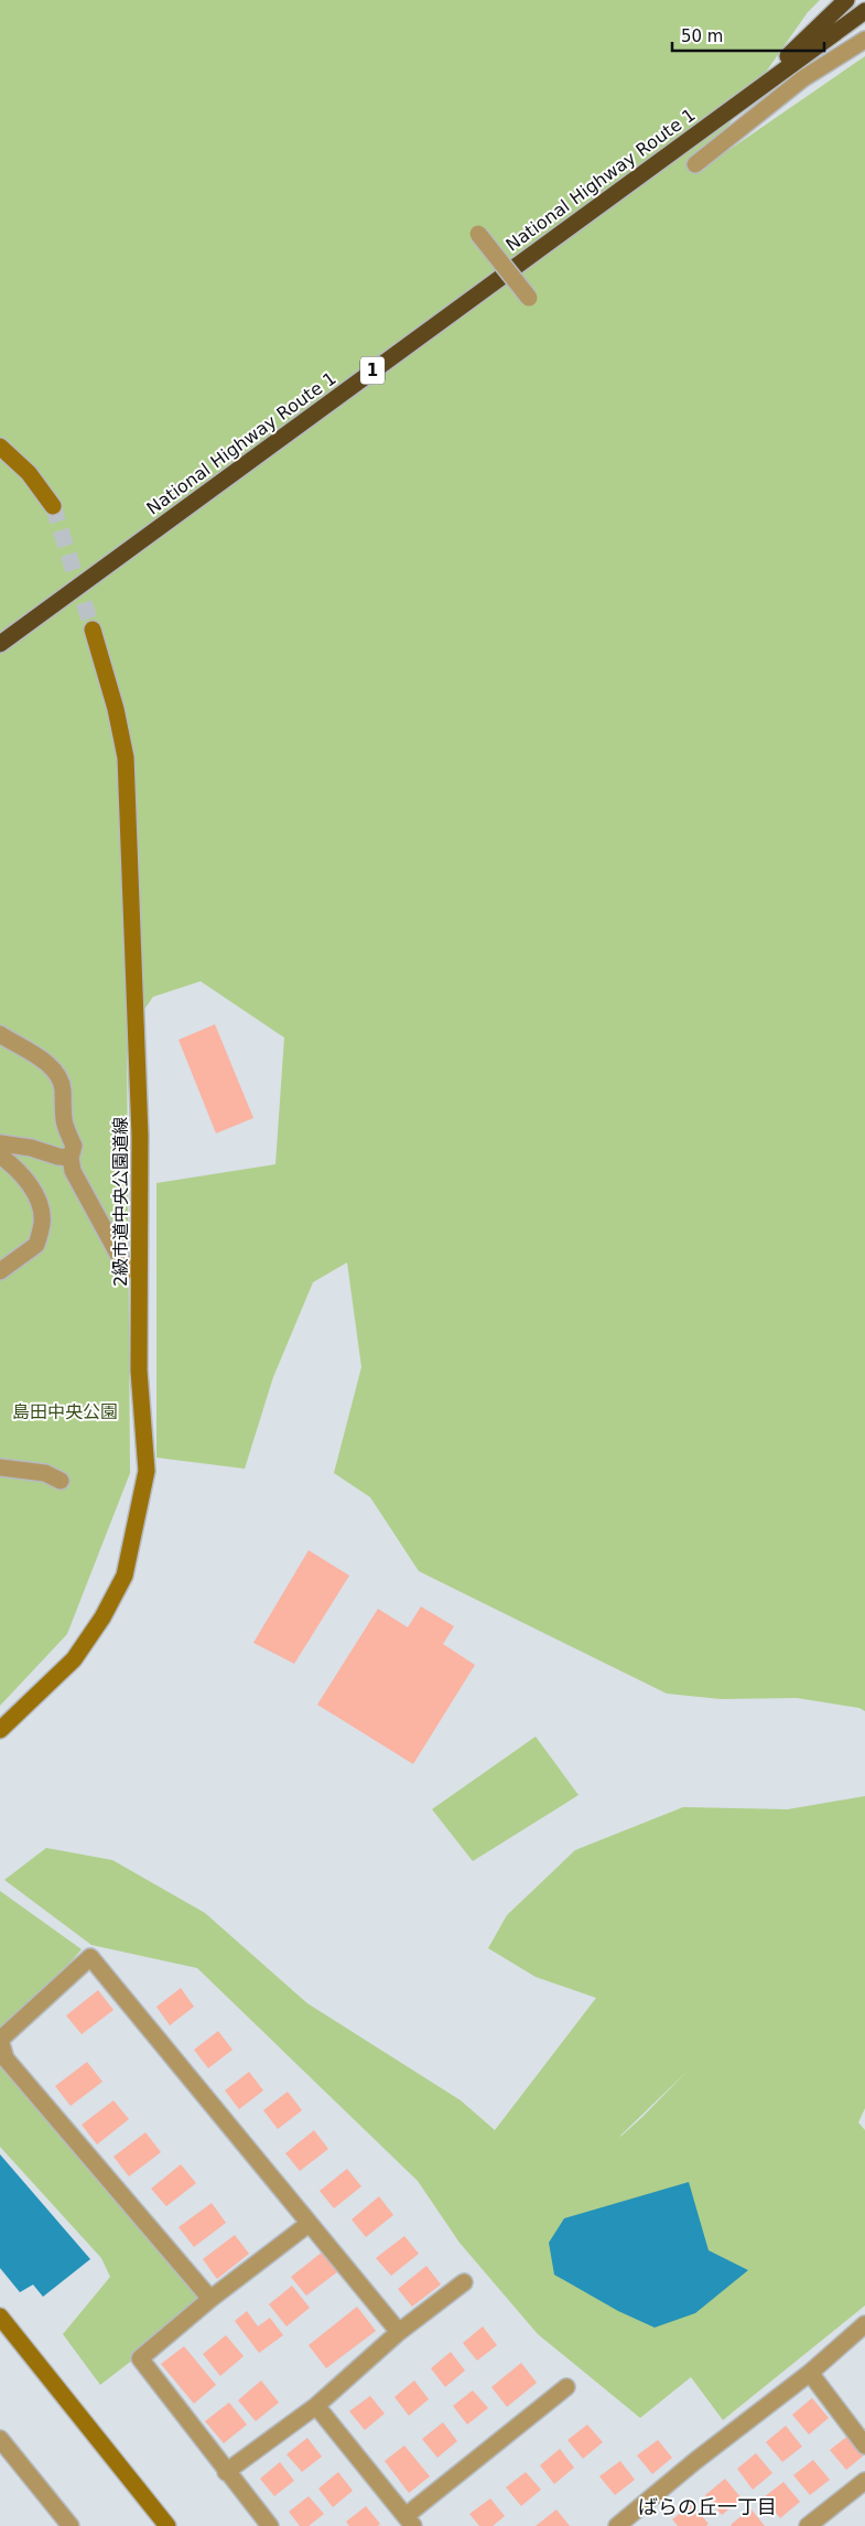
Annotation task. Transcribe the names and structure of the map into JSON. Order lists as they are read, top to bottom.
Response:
{
  "streets": {
    "highway": ["National Highway Route 1", "1"],
    "street": ["2級市道中央公園道線"]
  },
  "districts": ["ばらの丘一丁目"],
  "parks": ["島田中央公園"],
  "scale_bar": "50 m"
}
